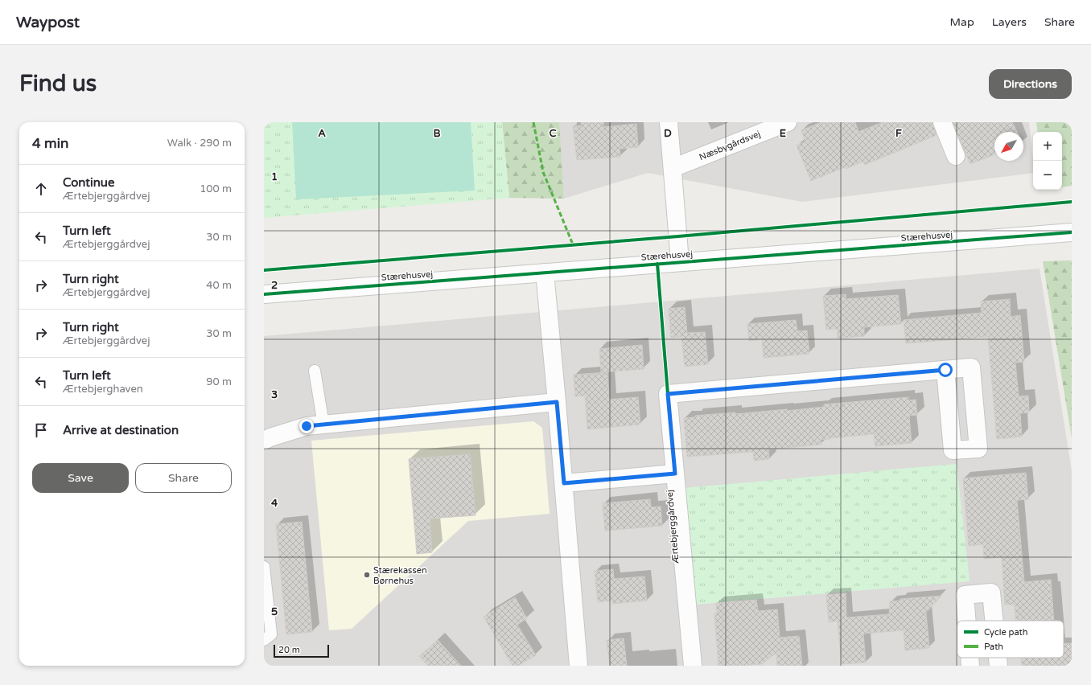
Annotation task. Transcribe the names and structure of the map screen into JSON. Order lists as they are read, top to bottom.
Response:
{
  "streets": {
    "street": ["Næsbygårdsvej", "Stærehusvej", "Ærtebjerggårdvej"]
  },
  "places": ["Stærekassen Børnehus"],
  "legend": ["Cycle path", "Path"],
  "scale_bar": "20 m",
  "north": "bottom left",
  "page": {
    "header": "Waypost",
    "nav": ["Map", "Layers", "Share"],
    "buttons": [
      "Directions",
      ["Save", "Share"]
    ],
    "title": "Find us",
    "heading": ["4 min", "Walk · 290 m"],
    "map_buttons": ["+", "−"],
    "list": [
      ["Continue", "Ærtebjerggårdvej", "100 m"],
      ["Turn left", "Ærtebjerggårdvej", "30 m"],
      ["Turn right", "Ærtebjerggårdvej", "40 m"],
      ["Turn right", "Ærtebjerggårdvej", "30 m"],
      ["Turn left", "Ærtebjerghaven", "90 m"],
      "Arrive at destination"
    ],
    "scale": "20 m"
  },
  "grid": {
    "columns": [
      "A",
      "B",
      "C",
      "D",
      "E",
      "F"
    ],
    "rows": [
      "1",
      "2",
      "3",
      "4",
      "5"
    ]
  }
}
